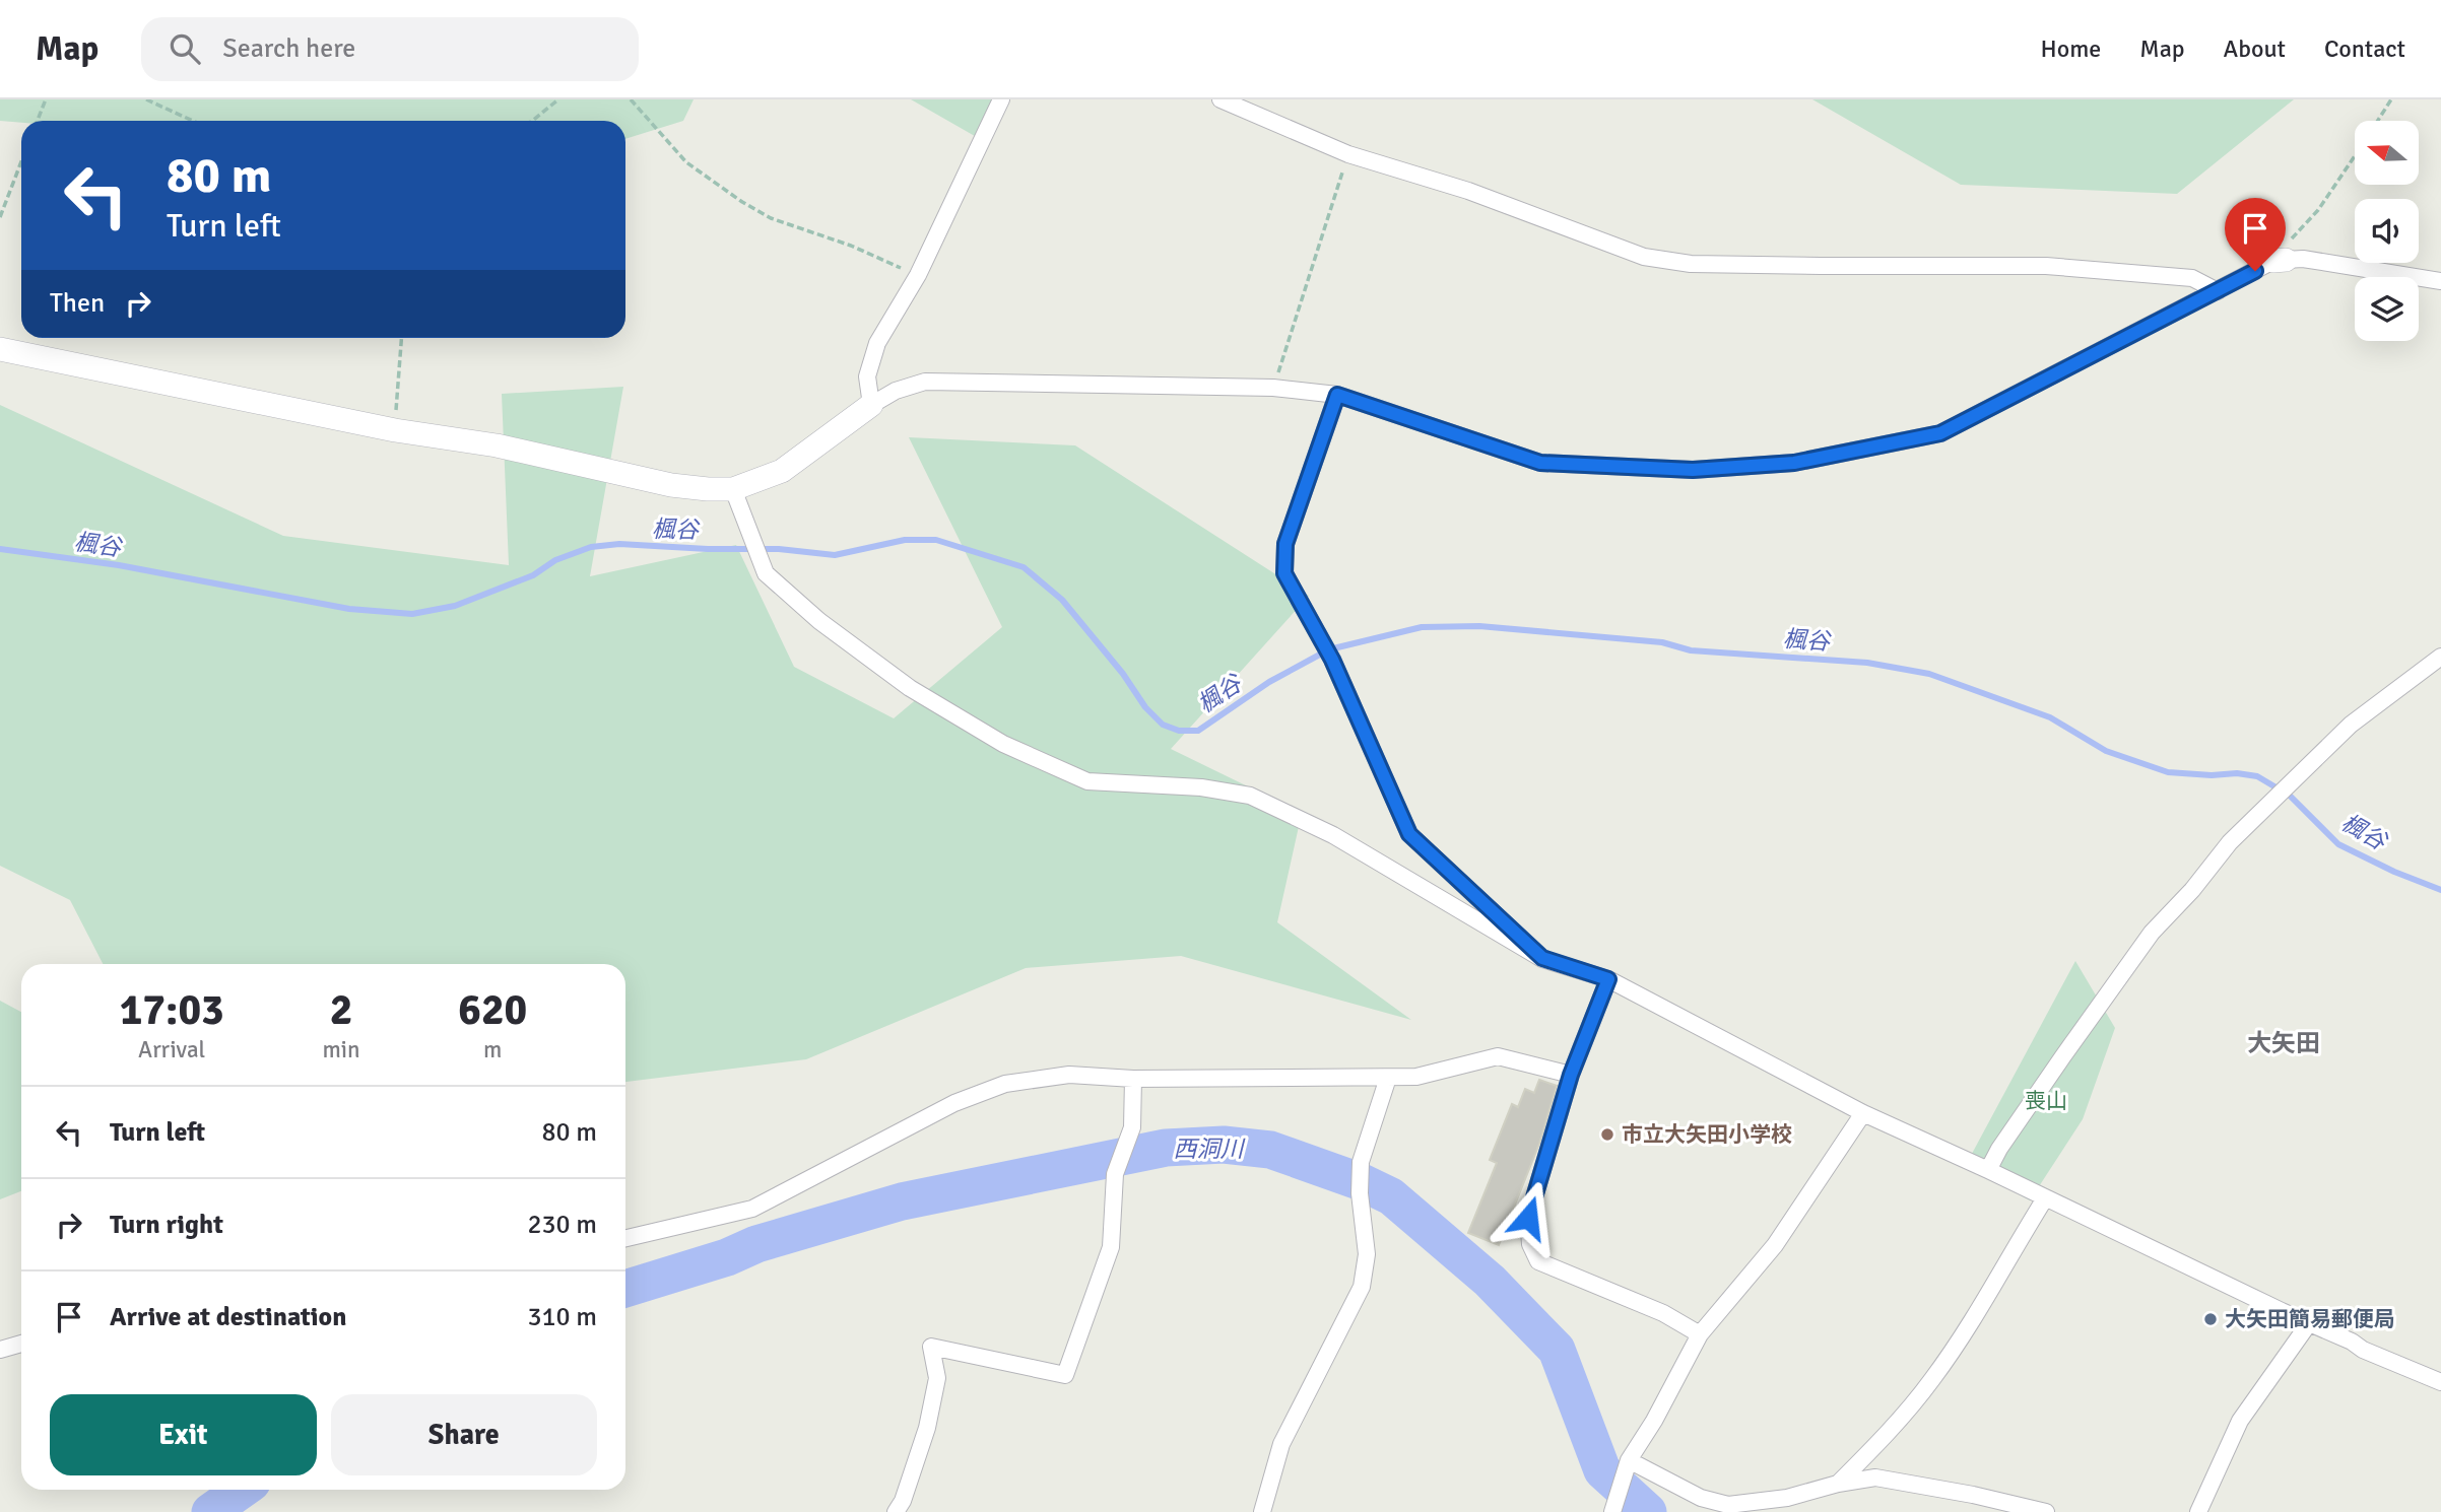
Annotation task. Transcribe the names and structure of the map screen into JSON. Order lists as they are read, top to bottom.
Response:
{
  "districts": ["大矢田"],
  "water": ["楓谷", "西洞川"],
  "parks": ["喪山"],
  "places": ["市立大矢田小学校", "大矢田簡易郵便局"],
  "north": "left",
  "page": {
    "header": "Map",
    "search": "Search here",
    "nav": [
      "Home",
      "Map",
      "About",
      "Contact"
    ],
    "turn": ["80 m", "Turn left"],
    "then": "Then",
    "eta": [
      "17:03",
      "Arrival",
      "2",
      "min",
      "620",
      "m"
    ],
    "list": [
      {
        "name": "Turn left",
        "value": "80 m"
      },
      {
        "name": "Turn right",
        "value": "230 m"
      },
      {
        "name": "Arrive at destination",
        "value": "310 m"
      }
    ],
    "buttons": ["Exit", "Share"]
  }
}
